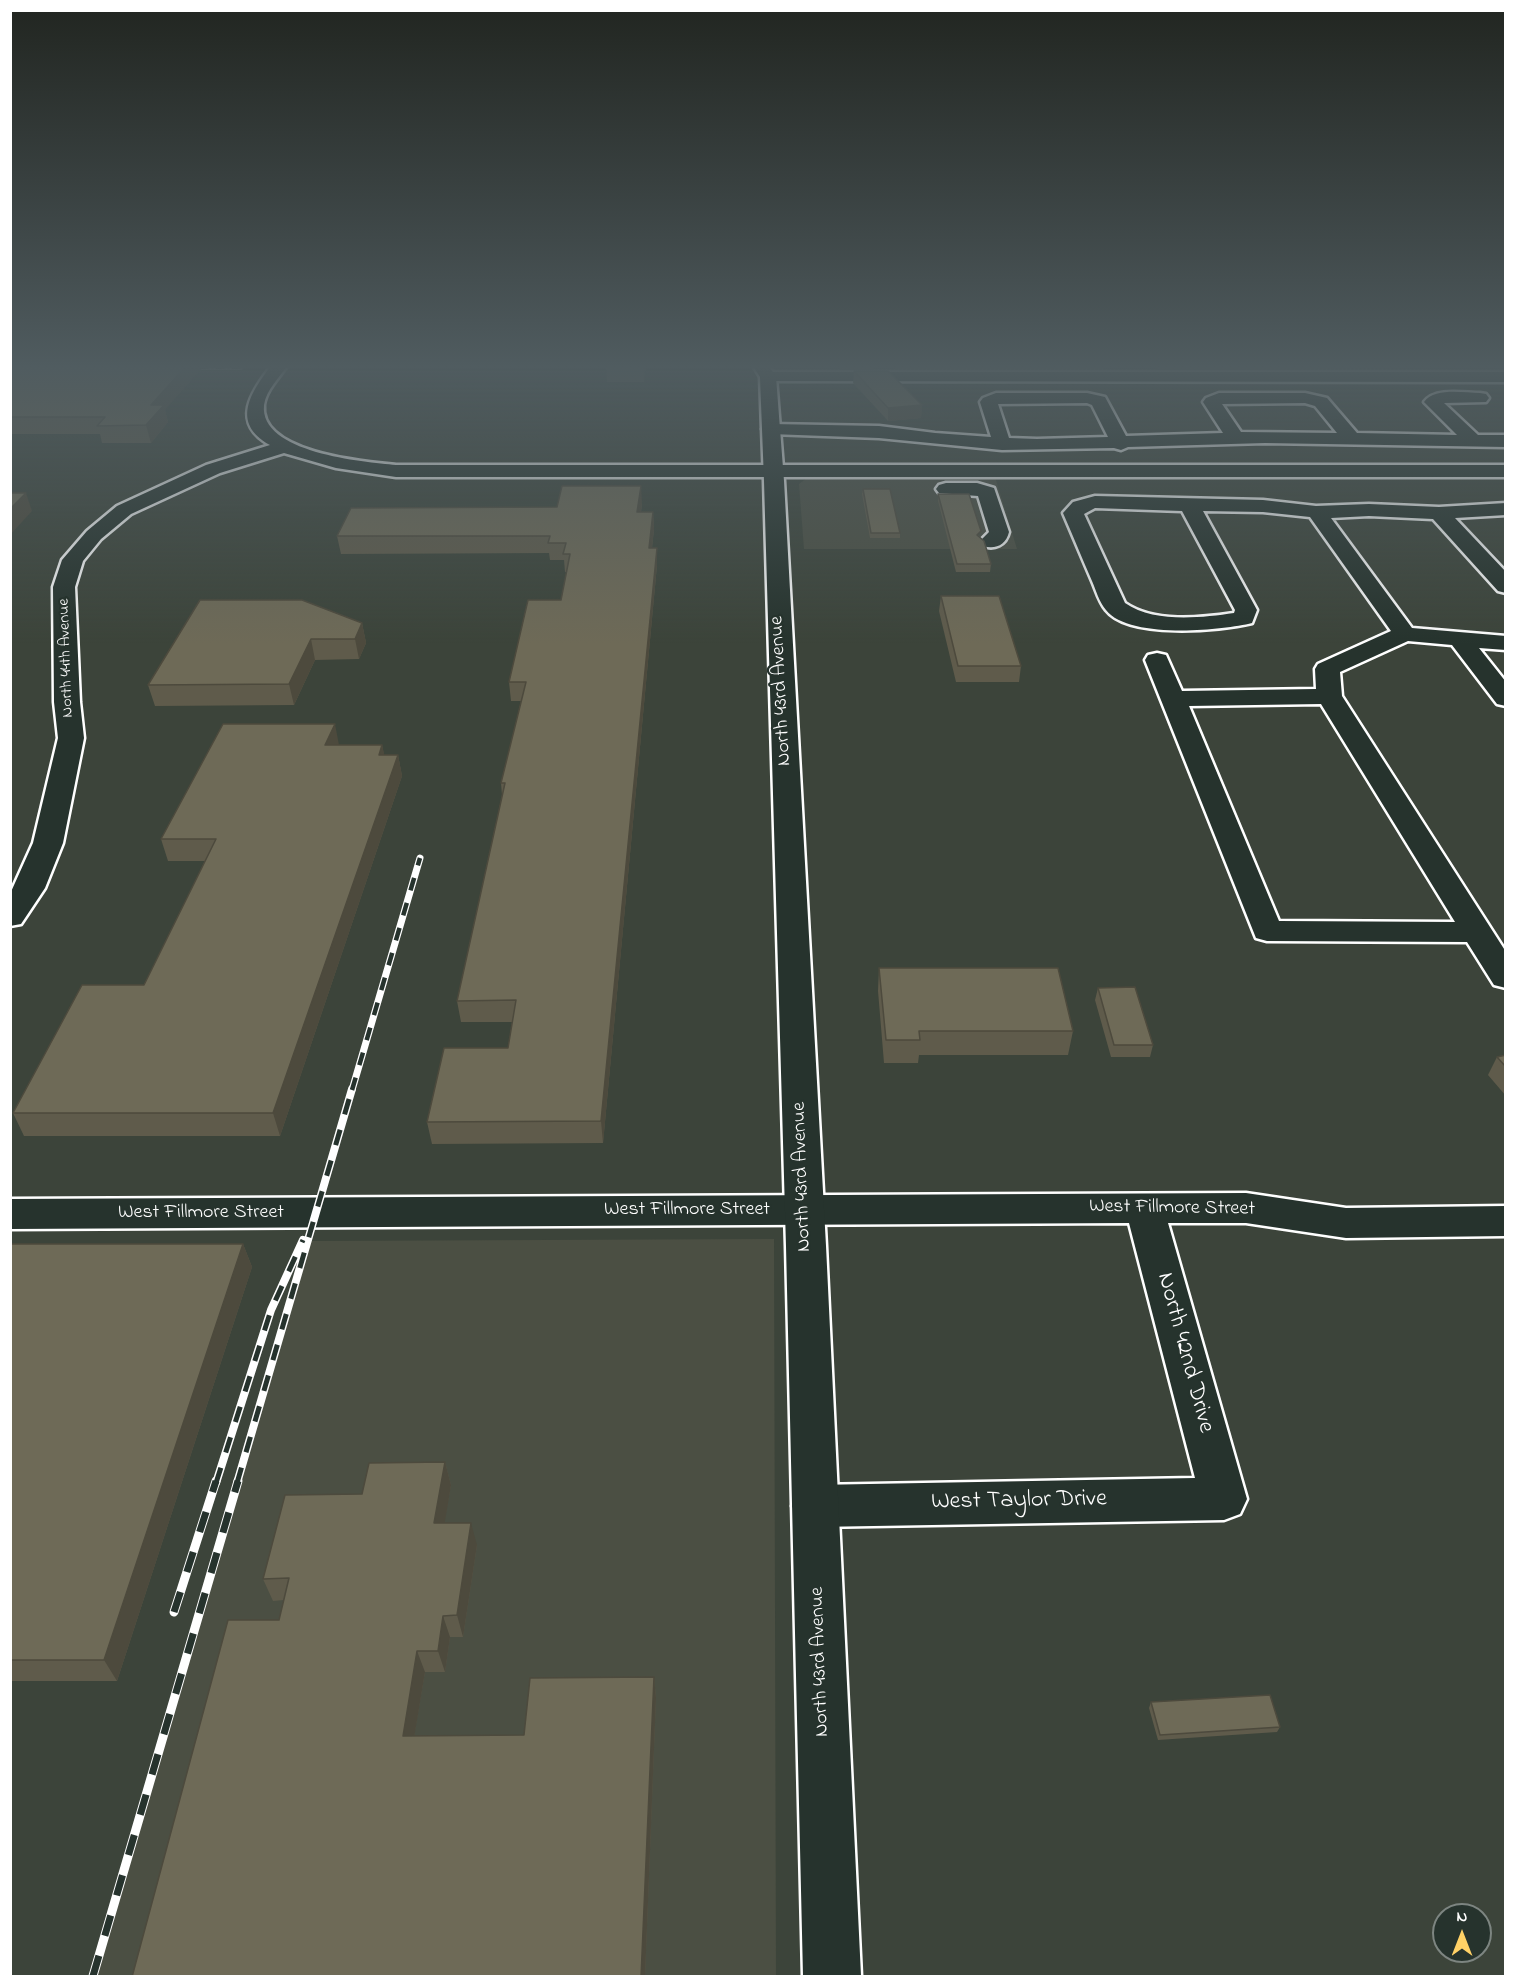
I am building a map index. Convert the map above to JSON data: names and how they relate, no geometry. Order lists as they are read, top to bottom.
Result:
{
  "streets": {
    "street": [
      "North 44th Avenue",
      "North 43rd Avenue",
      "West Fillmore Street",
      "North 42nd Drive",
      "West Taylor Drive"
    ]
  },
  "crossings": [
    ["North 43rd Avenue", "West Fillmore Street"],
    ["North 43rd Avenue", "West Taylor Drive"],
    ["West Fillmore Street", "North 42nd Drive"],
    ["North 42nd Drive", "West Taylor Drive"]
  ],
  "north": "top"
}
